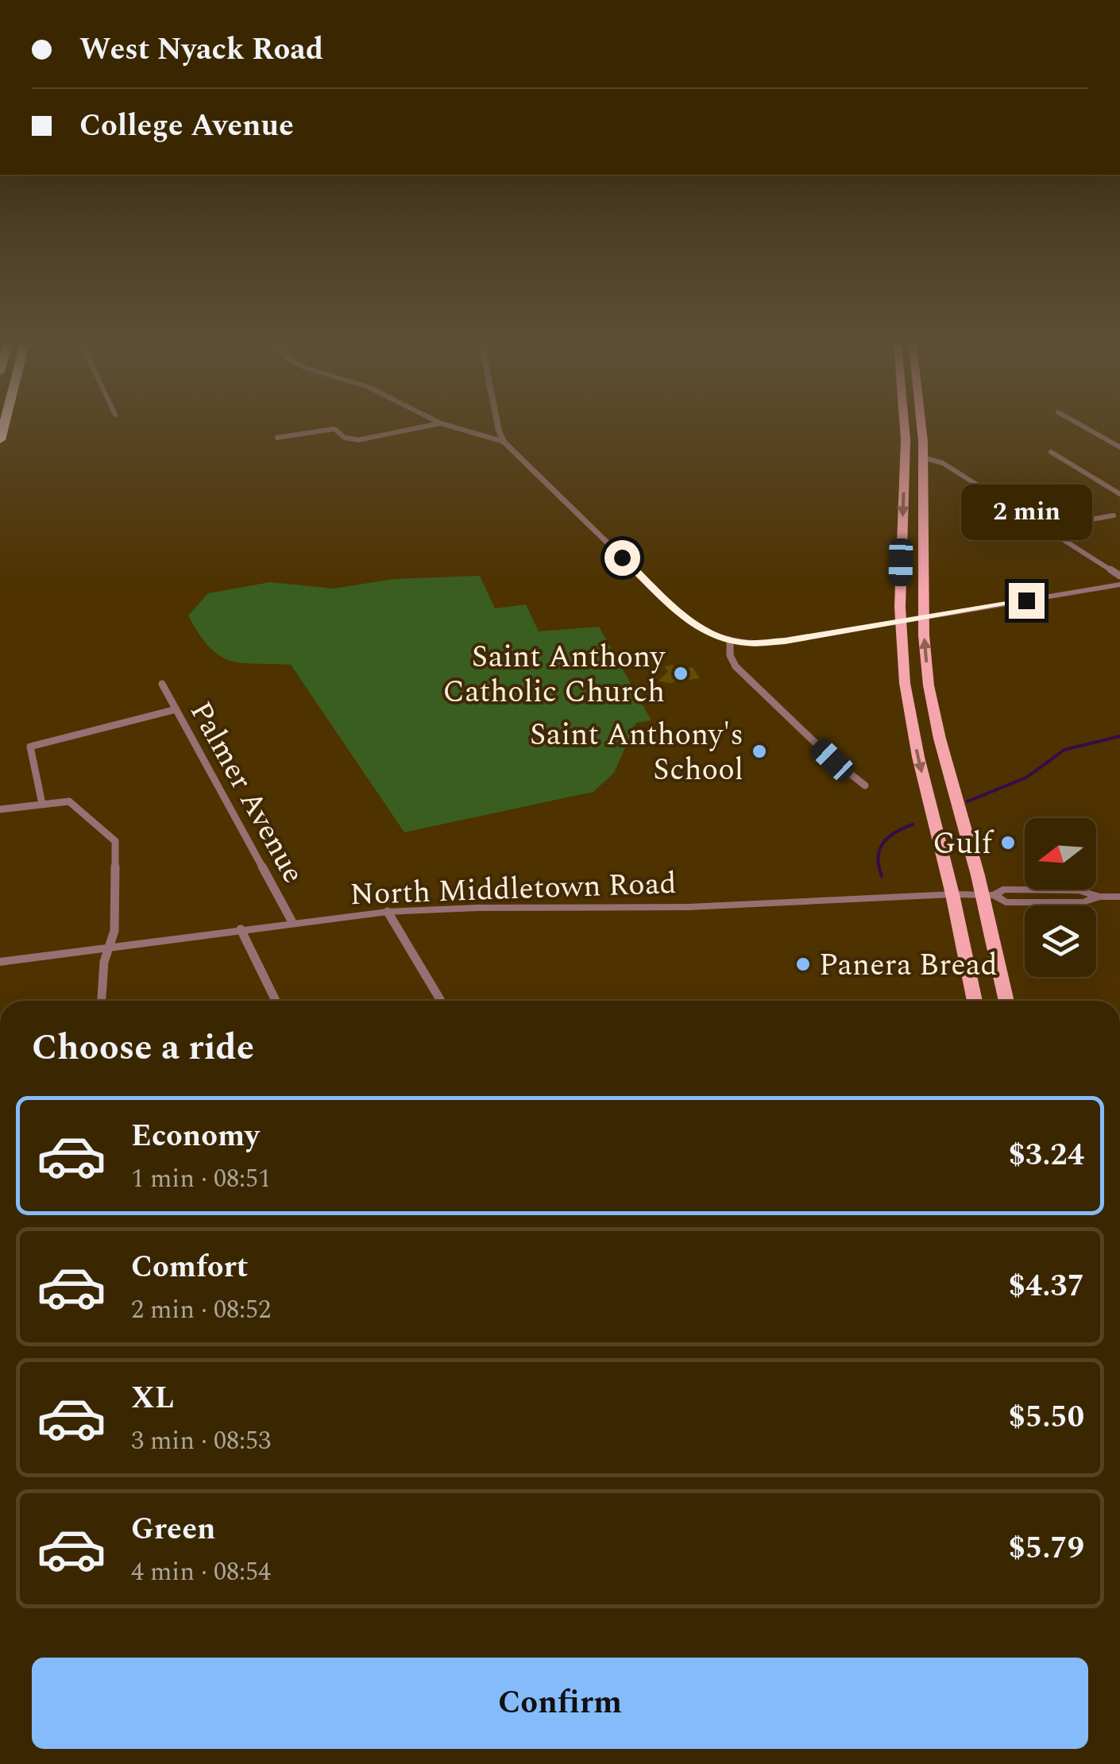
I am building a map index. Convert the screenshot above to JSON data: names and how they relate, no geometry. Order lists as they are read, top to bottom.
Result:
{
  "streets": {
    "street": ["Palmer Avenue", "North Middletown Road"]
  },
  "crossings": [
    ["Palmer Avenue", "North Middletown Road"]
  ],
  "places": [
    "Saint Anthony Catholic Church",
    "Saint Anthony's School",
    "Gulf",
    "Panera Bread"
  ],
  "north": "left",
  "page": {
    "banner": ["West Nyack Road", "College Avenue"],
    "bubble": "2 min",
    "heading": "Choose a ride",
    "list": [
      {
        "name": "Economy",
        "note": "1 min · 08:51",
        "value": "$3.24"
      },
      {
        "name": "Comfort",
        "note": "2 min · 08:52",
        "value": "$4.37"
      },
      {
        "name": "XL",
        "note": "3 min · 08:53",
        "value": "$5.50"
      },
      {
        "name": "Green",
        "note": "4 min · 08:54",
        "value": "$5.79"
      }
    ],
    "buttons": "Confirm"
  }
}
